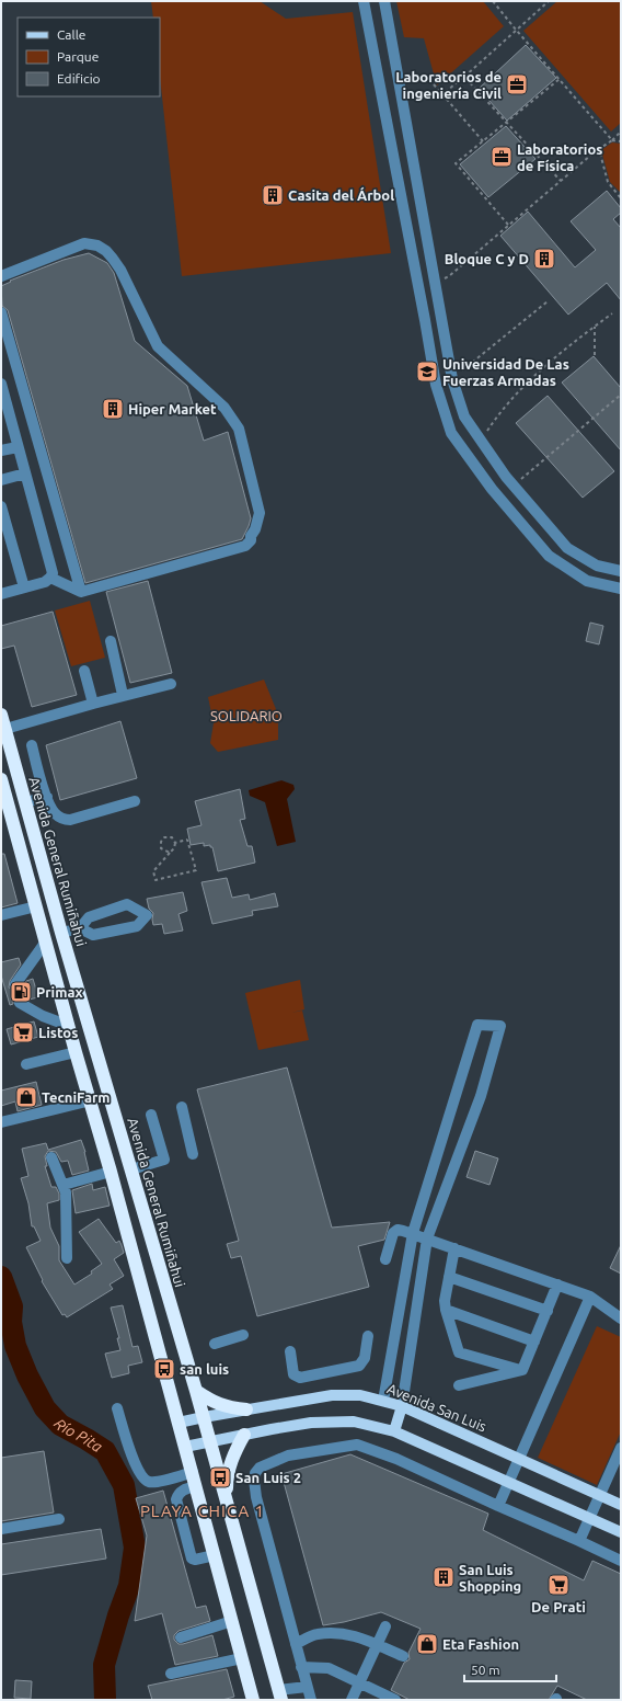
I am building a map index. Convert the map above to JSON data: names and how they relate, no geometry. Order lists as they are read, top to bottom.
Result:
{
  "streets": {
    "highway": ["Avenida General Rumiñahui"],
    "main road": ["Avenida San Luis"]
  },
  "crossings": [
    ["Avenida General Rumiñahui", "Avenida San Luis"]
  ],
  "districts": ["PLAYA CHICA 1"],
  "water": ["Río Pita"],
  "parks": ["SOLIDARIO"],
  "places": {
    "office": ["Laboratorios de ingeniería Civil", "Laboratorios de Física"],
    "building": [
      "Casita del Árbol",
      "Bloque C y D",
      "Hiper Market",
      "San Luis Shopping"
    ],
    "school or university": ["Universidad De Las Fuerzas Armadas"],
    "fuel station": ["Primax"],
    "supermarket": ["Listos", "De Prati"],
    "shop": ["TecniFarm", "Eta Fashion"],
    "bus stop": ["san luis", "San Luis 2"]
  },
  "legend": ["Calle", "Parque", "Edificio"],
  "scale_bar": "50 m"
}
